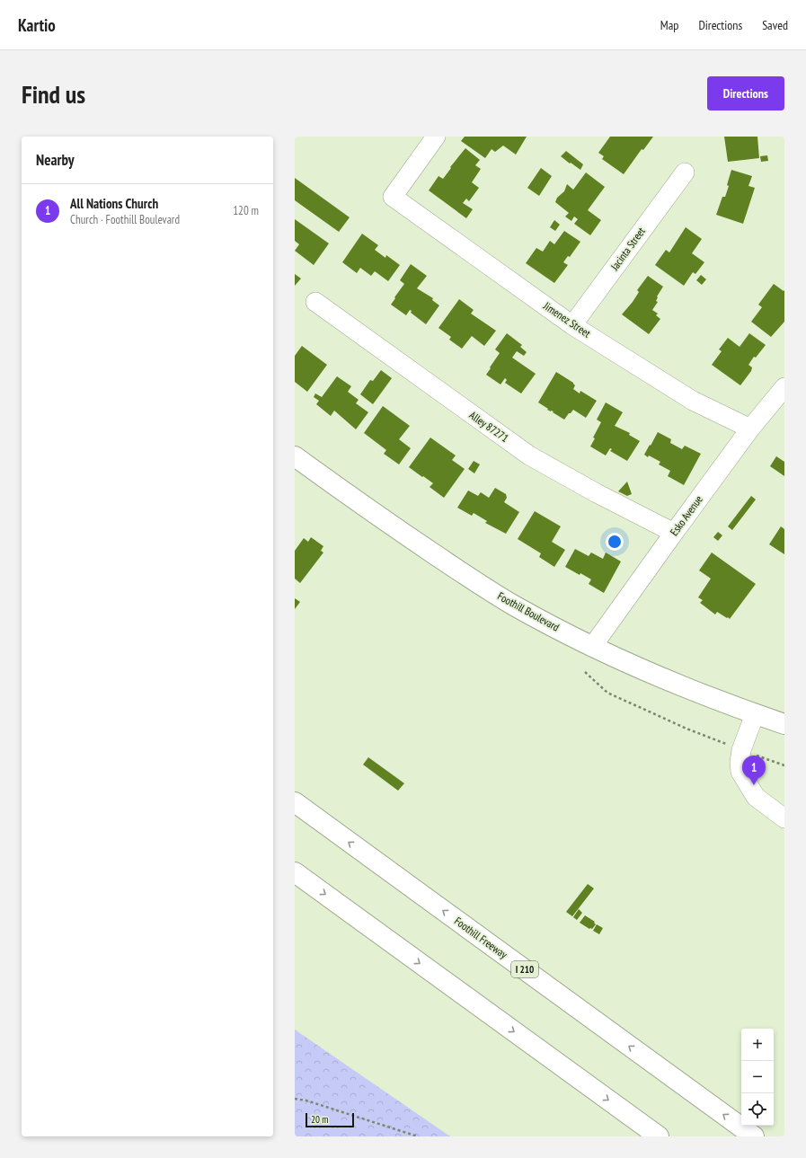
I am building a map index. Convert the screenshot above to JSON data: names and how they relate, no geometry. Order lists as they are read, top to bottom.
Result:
{
  "streets": {
    "main road": ["Foothill Boulevard", "Foothill Freeway", "I 210"],
    "street": [
      "Jacinta Street",
      "Jimenez Street",
      "Alley 87271",
      "Esko Avenue"
    ]
  },
  "crossings": [
    ["Jacinta Street", "Jimenez Street"],
    ["Jimenez Street", "Esko Avenue"],
    ["Alley 87271", "Esko Avenue"],
    ["Esko Avenue", "Foothill Boulevard"]
  ],
  "scale_bar": "20 m",
  "page": {
    "header": "Kartio",
    "nav": ["Map", "Directions", "Saved"],
    "buttons": "Directions",
    "title": "Find us",
    "heading": "Nearby",
    "list": [
      {
        "mark": "1",
        "name": "All Nations Church",
        "note": "Church · Foothill Boulevard",
        "value": "120 m"
      }
    ],
    "pins": "1",
    "map_buttons": ["+", "−"],
    "scale": "20 m"
  }
}
